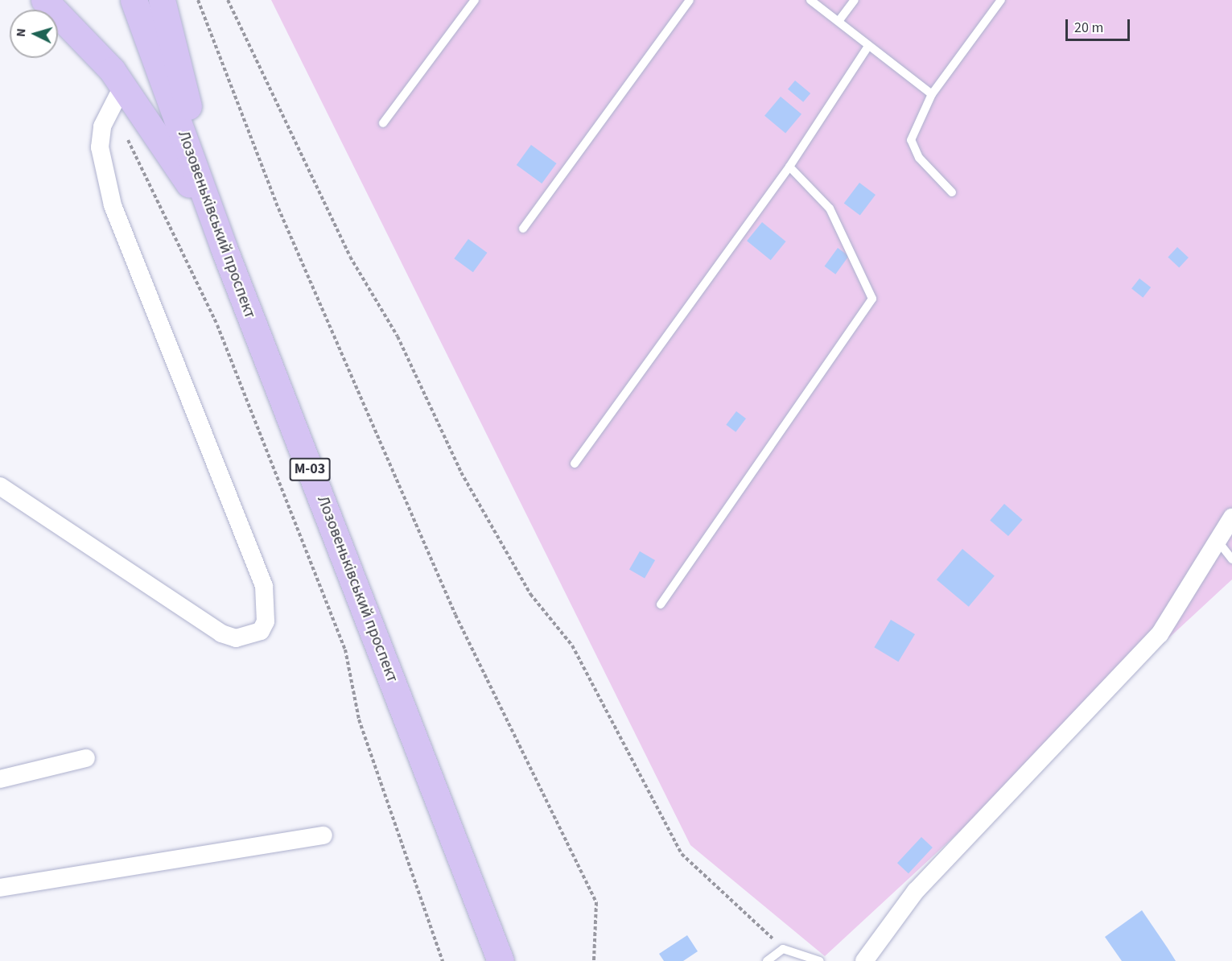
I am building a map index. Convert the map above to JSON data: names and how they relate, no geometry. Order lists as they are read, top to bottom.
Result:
{
  "streets": {
    "highway": ["Лозовеньківський проспект", "М-03"]
  },
  "scale_bar": "20 m",
  "north": "left"
}
